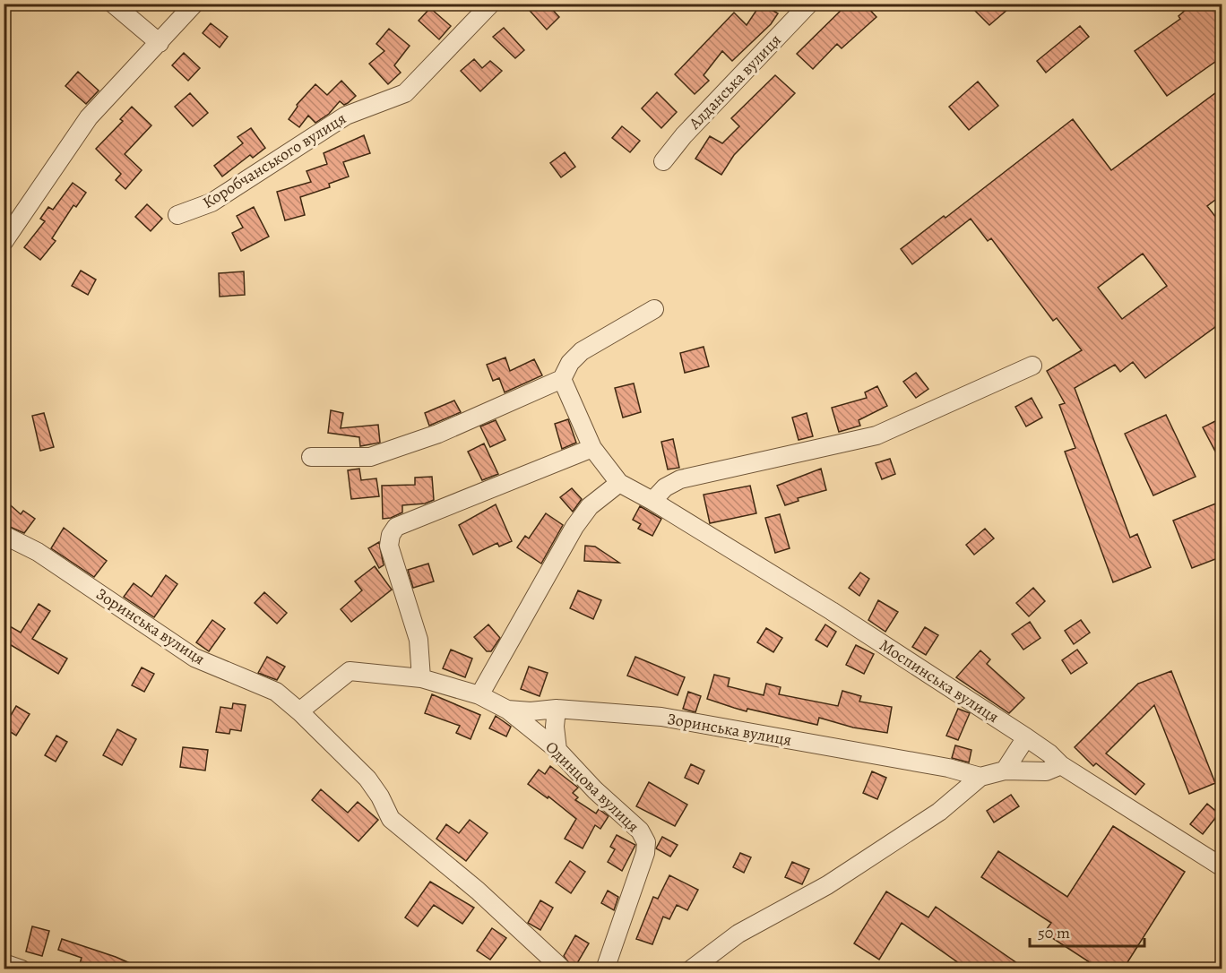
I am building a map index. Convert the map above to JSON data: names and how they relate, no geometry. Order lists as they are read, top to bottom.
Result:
{
  "streets": {
    "street": [
      "Алданська вулиця",
      "Коробчанського вулиця",
      "Зоринська вулиця",
      "Моспинська вулиця",
      "Одинцова вулиця"
    ]
  },
  "crossings": [
    ["Зоринська вулиця", "Одинцова вулиця"]
  ],
  "scale_bar": "50 m"
}
